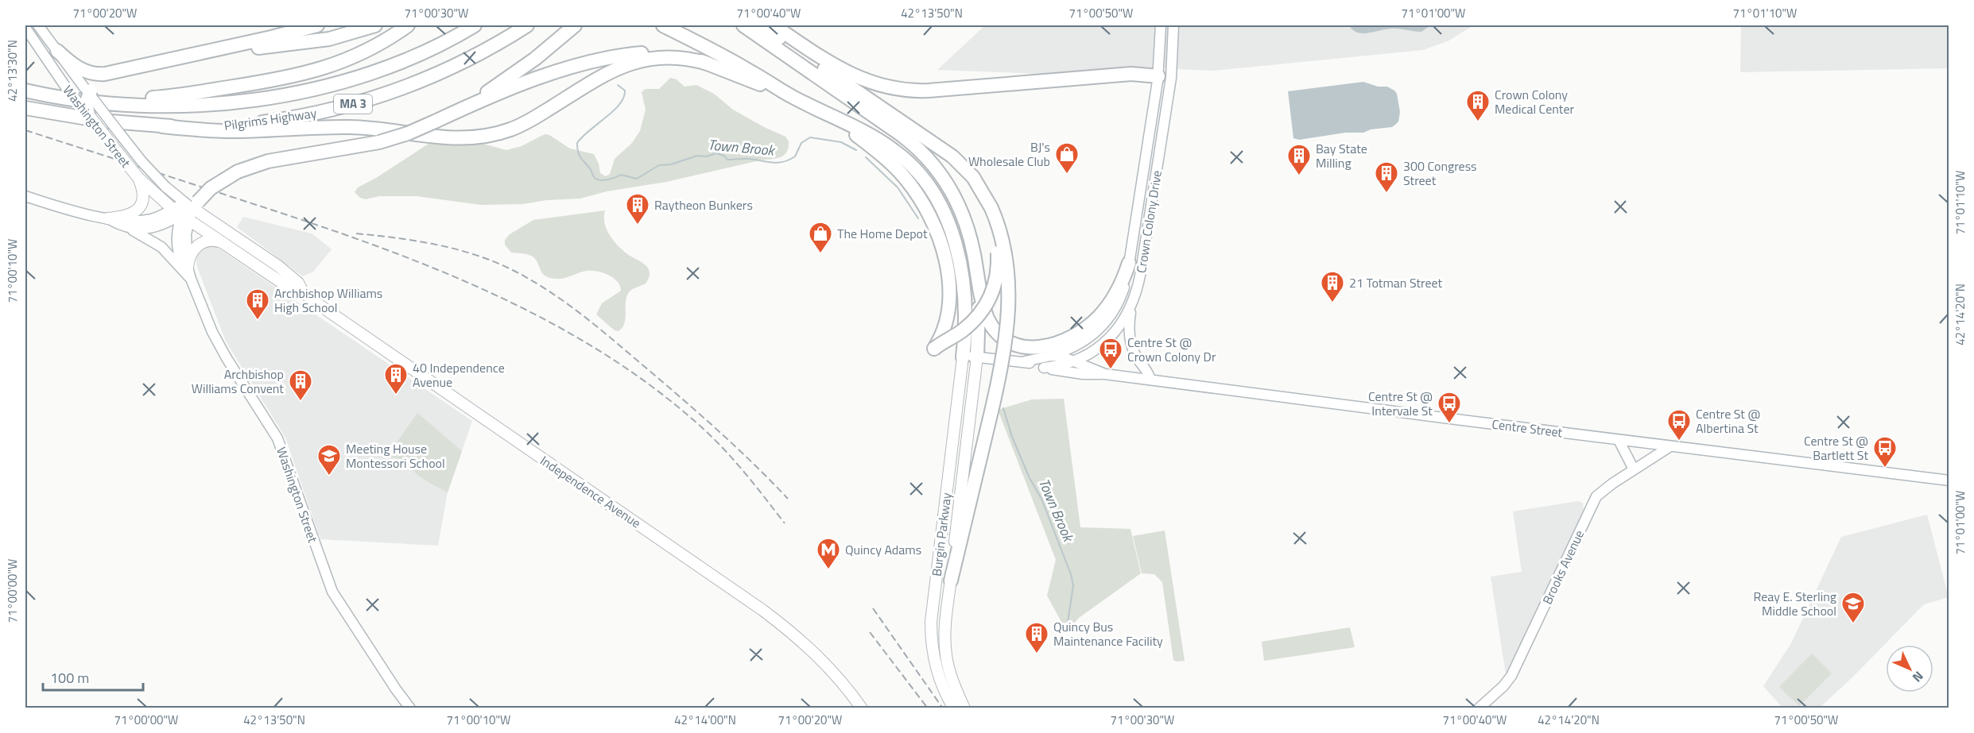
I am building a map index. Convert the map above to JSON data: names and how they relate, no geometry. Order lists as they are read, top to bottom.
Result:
{
  "streets": {
    "highway": ["MA 3", "Pilgrims Highway"],
    "main road": [
      "Washington Street",
      "Crown Colony Drive",
      "Centre Street",
      "Independence Avenue",
      "Burgin Parkway",
      "Brooks Avenue"
    ]
  },
  "crossings": [
    ["Pilgrims Highway", "Washington Street"],
    ["Washington Street", "Independence Avenue"],
    ["Crown Colony Drive", "Centre Street"],
    ["Centre Street", "Burgin Parkway"],
    ["Centre Street", "Brooks Avenue"]
  ],
  "water": ["Town Brook"],
  "places": {
    "building": [
      "Crown Colony Medical Center",
      "Bay State Milling",
      "300 Congress Street",
      "Raytheon Bunkers",
      "21 Totman Street",
      "Archbishop Williams High School",
      "40 Independence Avenue",
      "Archbishop Williams Convent",
      "Quincy Bus Maintenance Facility"
    ],
    "shop": ["BJ's Wholesale Club", "The Home Depot"],
    "bus stop": [
      "Centre St @ Crown Colony Dr",
      "Centre St @ Intervale St",
      "Centre St @ Albertina St",
      "Centre St @ Bartlett St"
    ],
    "school or university": ["Meeting House Montessori School", "Reay E. Sterling Middle School"],
    "metro station": ["Quincy Adams"]
  },
  "scale_bar": "100 m",
  "north": "bottom right",
  "coordinates": [
    "71°00'20\"W",
    "71°00'30\"W",
    "71°00'40\"W",
    "42°13'50\"N",
    "71°00'50\"W",
    "71°01'00\"W",
    "71°01'10\"W",
    "42°13'30\"N",
    "71°00'10\"W",
    "42°14'20\"N",
    "71°00'00\"W",
    "42°14'00\"N"
  ]
}
